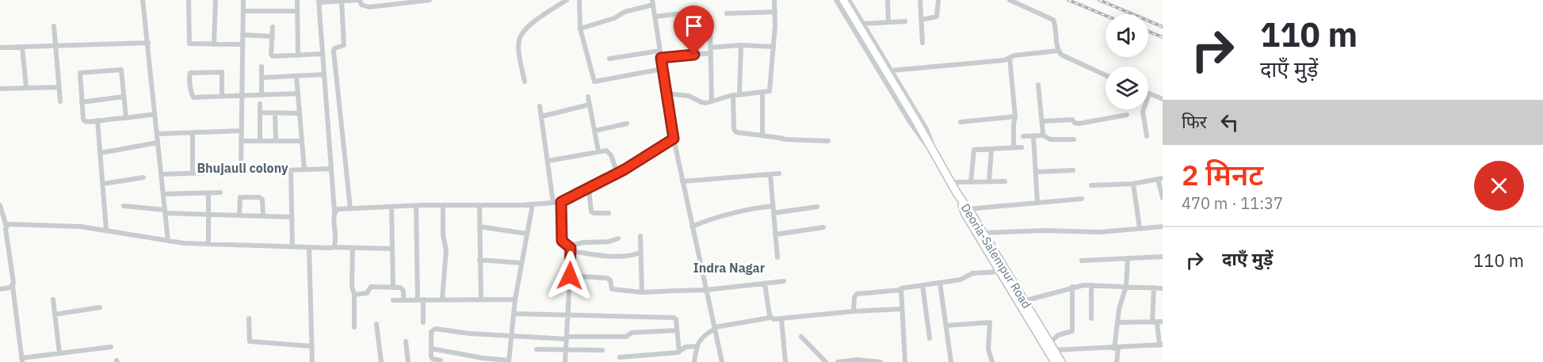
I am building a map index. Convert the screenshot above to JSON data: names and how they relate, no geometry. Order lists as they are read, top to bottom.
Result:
{
  "streets": {
    "highway": ["Deoria-Salempur Road"]
  },
  "districts": ["Bhujauli colony", "Indra Nagar"],
  "page": {
    "turn": ["110 m", "दाएँ मुड़ें"],
    "then": "फिर",
    "heading": ["2 मिनट", "470 m · 11:37"],
    "list": [
      {
        "name": "दाएँ मुड़ें",
        "value": "110 m"
      }
    ]
  }
}
